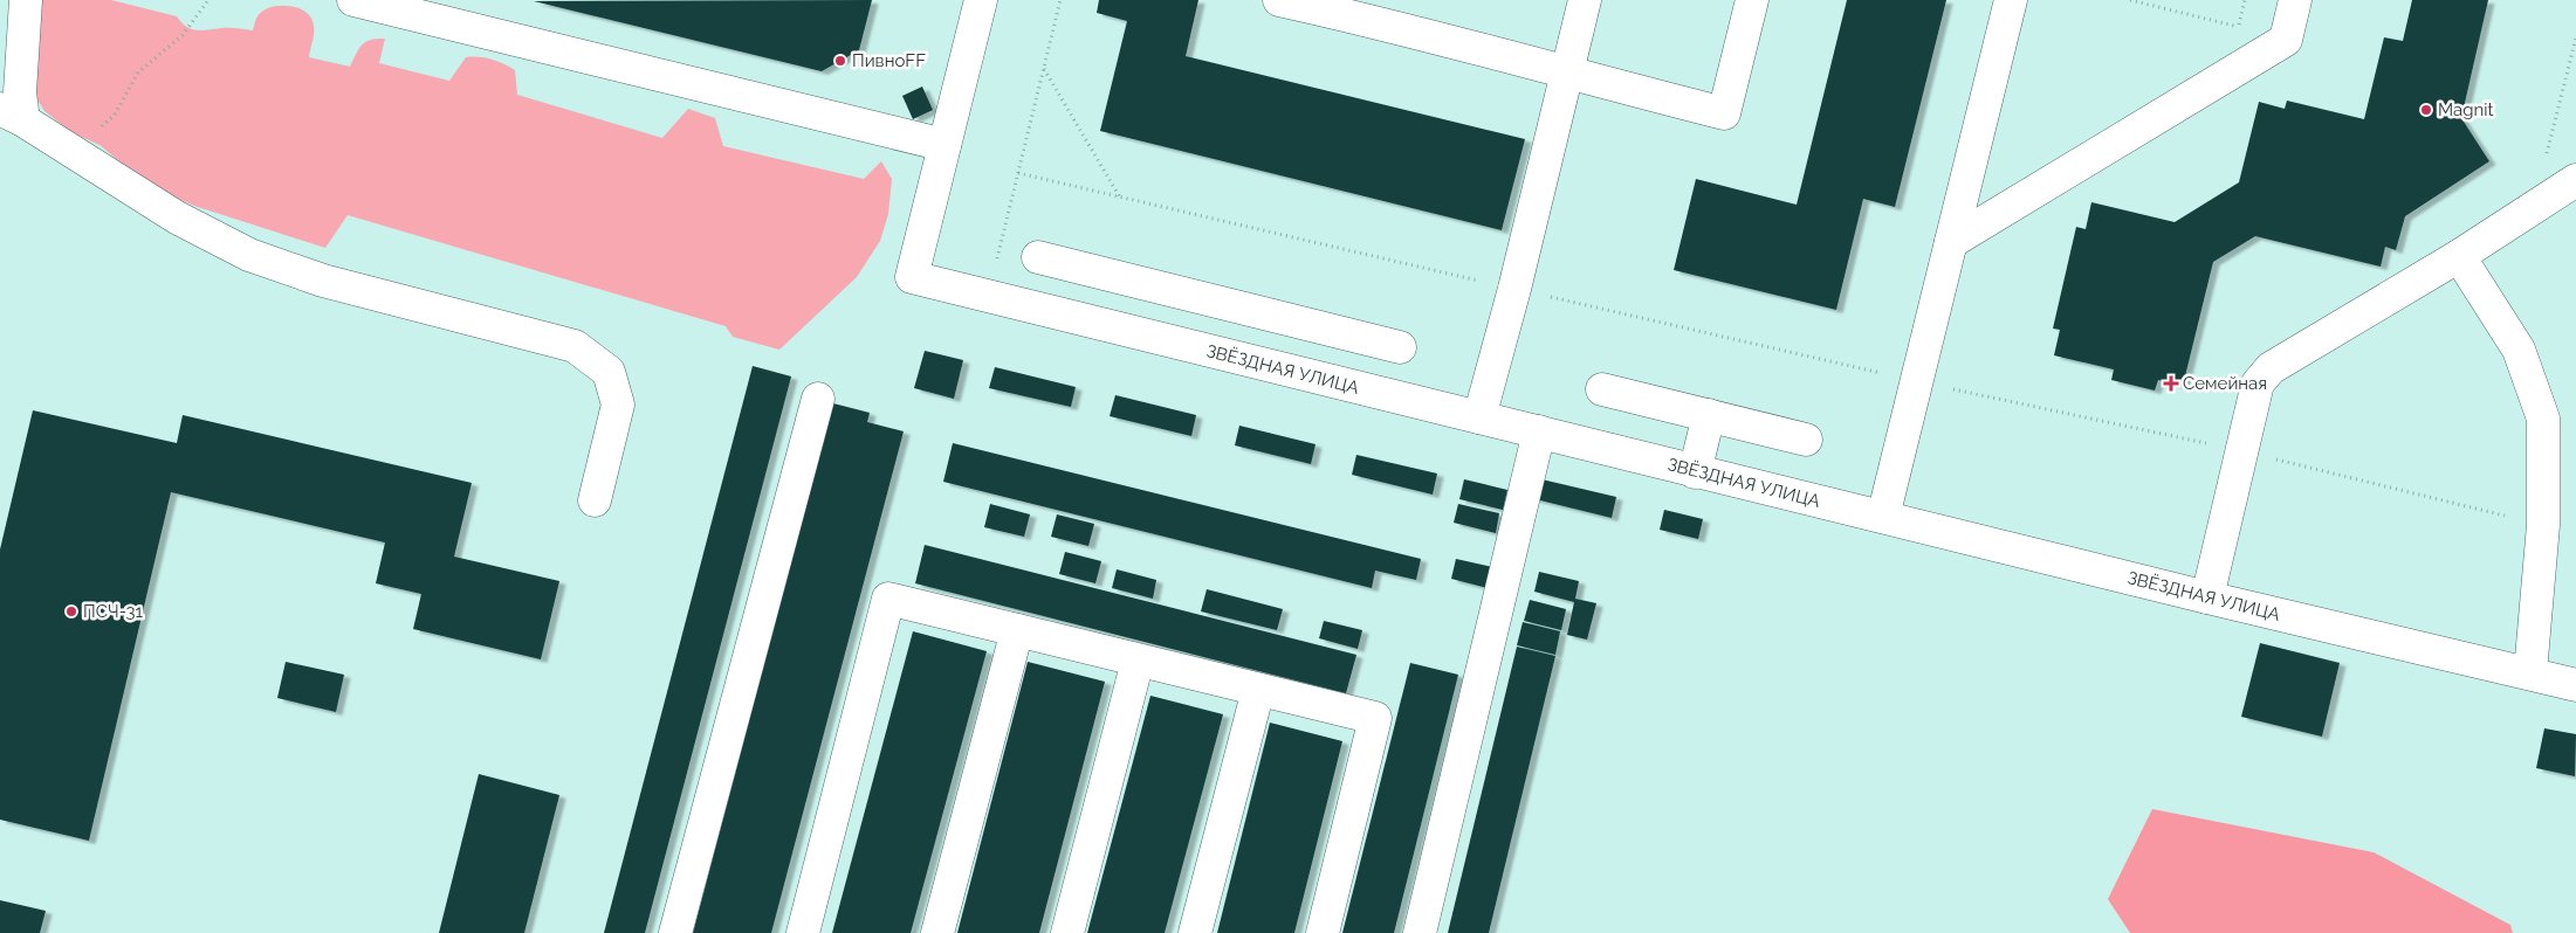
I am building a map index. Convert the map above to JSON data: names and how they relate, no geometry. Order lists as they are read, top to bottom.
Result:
{
  "streets": {
    "street": ["ЗВЁЗДНАЯ УЛИЦА"]
  },
  "places": {
    "other": ["ПивноFF", "Magnit", "ПСЧ-31"],
    "health": ["Семейная"]
  }
}
